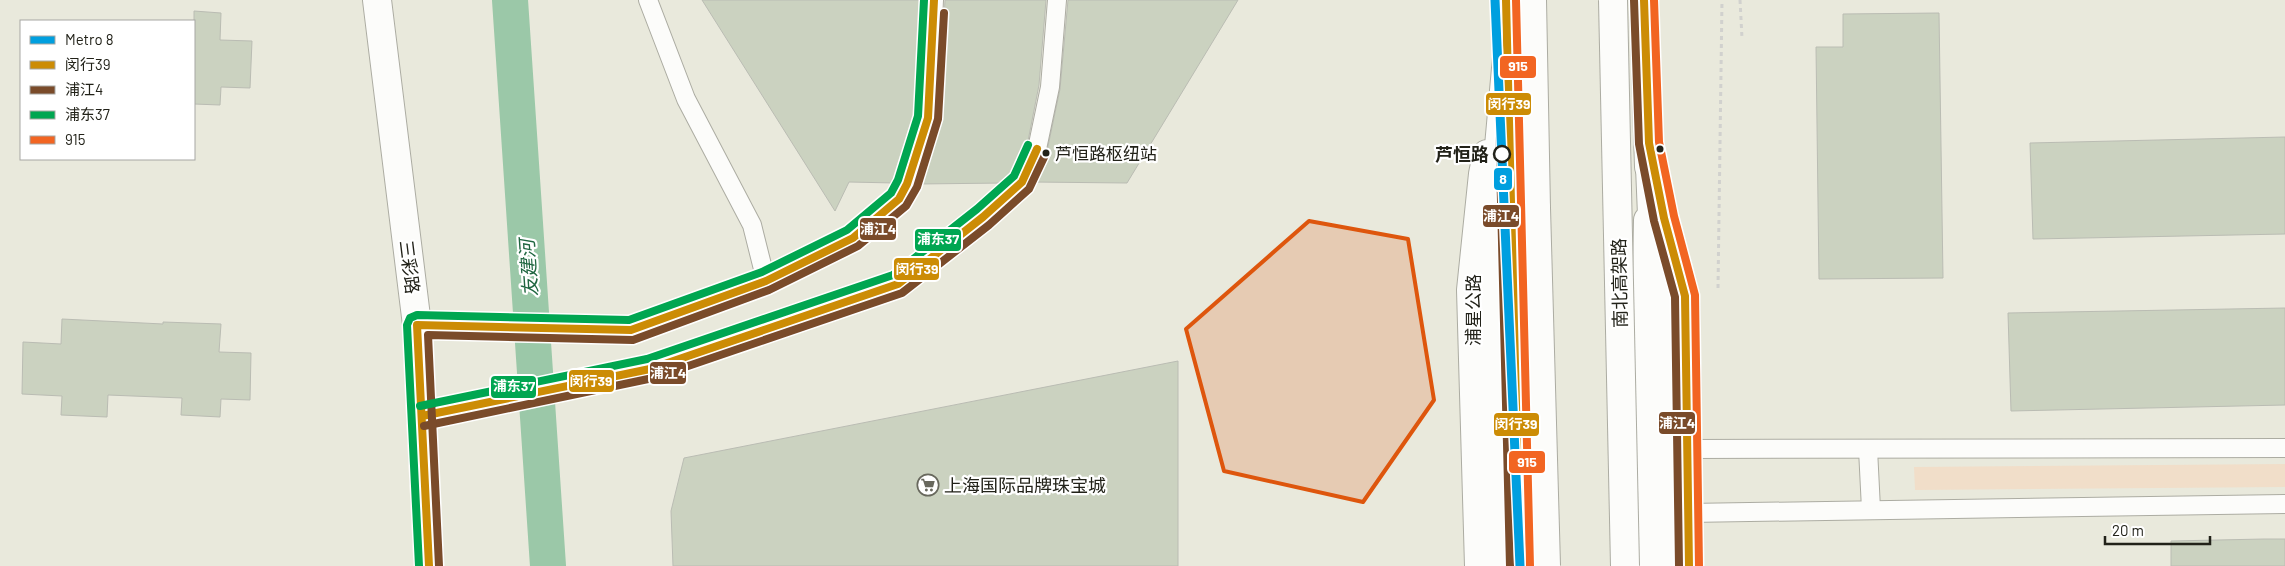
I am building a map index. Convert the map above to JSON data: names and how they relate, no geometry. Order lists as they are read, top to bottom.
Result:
{
  "streets": {
    "main road": ["三彩路", "南北高架路", "浦星公路"]
  },
  "water": ["友建河"],
  "places": {
    "other": ["芦恒路枢纽站", "芦恒路"],
    "supermarket": ["上海国际品牌珠宝城"]
  },
  "lines": [
    "metro line 8",
    "transit line 闵行39",
    "transit line 浦江4",
    "transit line 浦东37",
    "transit line 915"
  ],
  "legend": [
    "Metro 8",
    "闵行39",
    "浦江4",
    "浦东37",
    "915"
  ],
  "scale_bar": "20 m"
}
